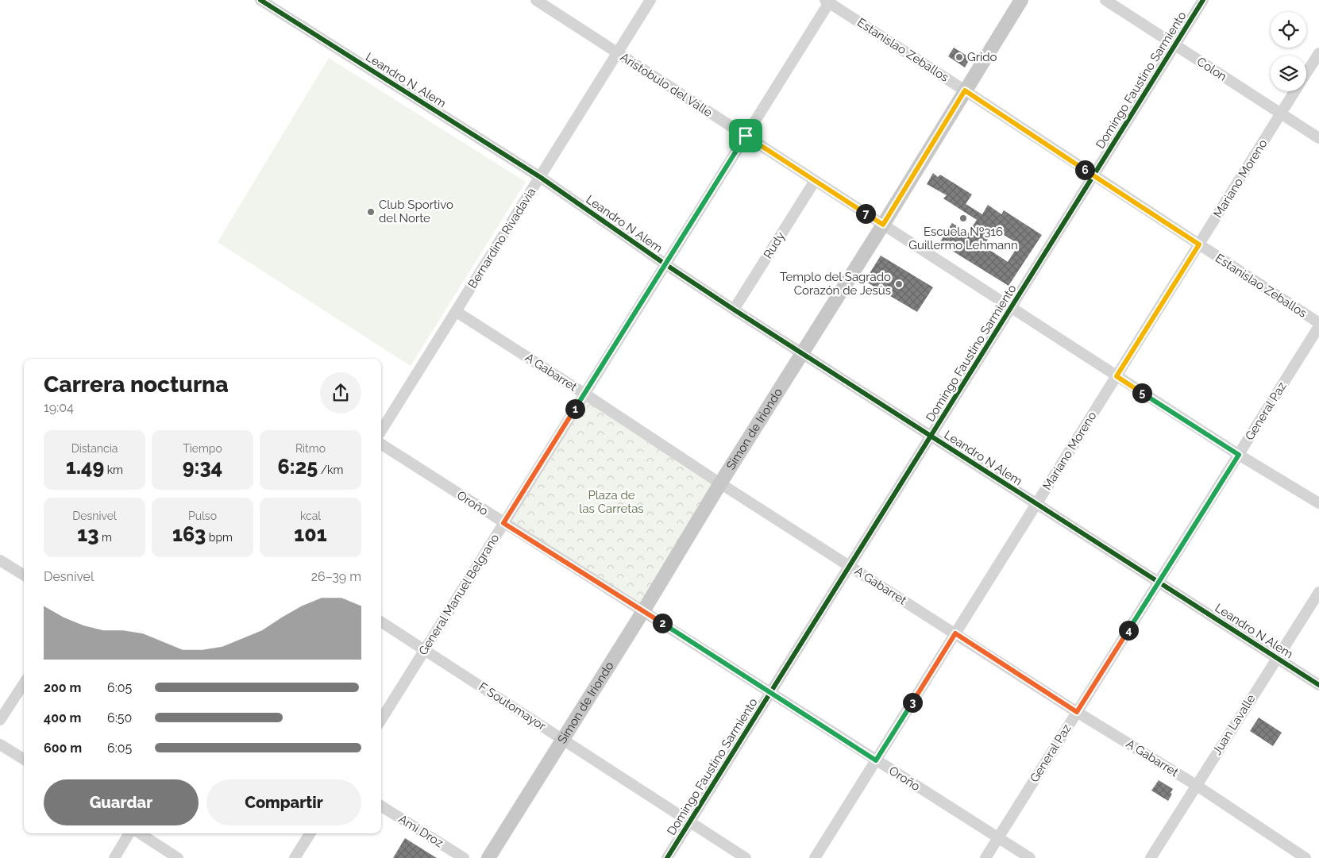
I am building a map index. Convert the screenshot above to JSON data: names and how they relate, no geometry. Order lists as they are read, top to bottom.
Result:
{
  "streets": {
    "main road": ["Simon de Iriondo"],
    "street": [
      "Estanislao Zeballos",
      "Colon",
      "Leandro N. Alem",
      "Domingo Faustino Sarmiento",
      "Aristobulo del Valle",
      "Mariano Moreno",
      "Leandro N Alem",
      "Bernardino Rivadavia",
      "Rudy",
      "A Gabarret",
      "General Paz",
      "Oroño",
      "General Manuel Belgrano",
      "F Soutomayor",
      "Juan Lavalle",
      "Ami Droz"
    ]
  },
  "crossings": [
    ["Estanislao Zeballos", "Domingo Faustino Sarmiento"],
    ["Estanislao Zeballos", "Mariano Moreno"],
    ["Estanislao Zeballos", "Simon de Iriondo"],
    ["Estanislao Zeballos", "General Manuel Belgrano"],
    ["Colon", "Domingo Faustino Sarmiento"],
    ["Colon", "Mariano Moreno"],
    ["Leandro N. Alem", "Leandro N Alem"],
    ["Leandro N. Alem", "Bernardino Rivadavia"],
    ["Domingo Faustino Sarmiento", "Aristobulo del Valle"],
    ["Domingo Faustino Sarmiento", "Leandro N Alem"],
    ["Domingo Faustino Sarmiento", "A Gabarret"],
    ["Domingo Faustino Sarmiento", "Oroño"],
    ["Domingo Faustino Sarmiento", "F Soutomayor"],
    ["Aristobulo del Valle", "Mariano Moreno"],
    ["Aristobulo del Valle", "Bernardino Rivadavia"],
    ["Aristobulo del Valle", "Rudy"],
    ["Aristobulo del Valle", "General Paz"],
    ["Aristobulo del Valle", "Simon de Iriondo"],
    ["Aristobulo del Valle", "General Manuel Belgrano"],
    ["Mariano Moreno", "Leandro N Alem"],
    ["Mariano Moreno", "A Gabarret"],
    ["Mariano Moreno", "Oroño"],
    ["Leandro N Alem", "Bernardino Rivadavia"],
    ["Leandro N Alem", "Rudy"],
    ["Leandro N Alem", "General Paz"],
    ["Leandro N Alem", "Simon de Iriondo"],
    ["Leandro N Alem", "General Manuel Belgrano"],
    ["Leandro N Alem", "Juan Lavalle"],
    ["Bernardino Rivadavia", "A Gabarret"],
    ["A Gabarret", "General Paz"],
    ["A Gabarret", "Simon de Iriondo"],
    ["A Gabarret", "General Manuel Belgrano"],
    ["A Gabarret", "Juan Lavalle"],
    ["General Paz", "Oroño"],
    ["Simon de Iriondo", "Oroño"],
    ["Simon de Iriondo", "F Soutomayor"],
    ["Oroño", "General Manuel Belgrano"],
    ["General Manuel Belgrano", "F Soutomayor"]
  ],
  "parks": ["Plaza de las Carretas"],
  "places": [
    "Grido",
    "Club Sportivo del Norte",
    "Escuela Nº316 Guillermo Lehmann",
    "Templo del Sagrado Corazón de Jesùs"
  ],
  "page": {
    "pins": [
      "6",
      "7",
      "5",
      "1",
      "2",
      "4",
      "3"
    ],
    "heading": ["Carrera nocturna", "19:04"],
    "stats": [
      ["Distancia", "1.49 km"],
      ["Tiempo", "9:34"],
      ["Ritmo", "6:25 /km"],
      ["Desnivel", "13 m"],
      ["Pulso", "163 bpm"],
      ["kcal", "101"]
    ],
    "chart": ["Desnivel", "26–39 m"],
    "list": [
      {
        "name": "200 m",
        "note": "6:05"
      },
      {
        "name": "400 m",
        "note": "6:50"
      },
      {
        "name": "600 m",
        "note": "6:05"
      }
    ],
    "buttons": ["Guardar", "Compartir"]
  }
}
